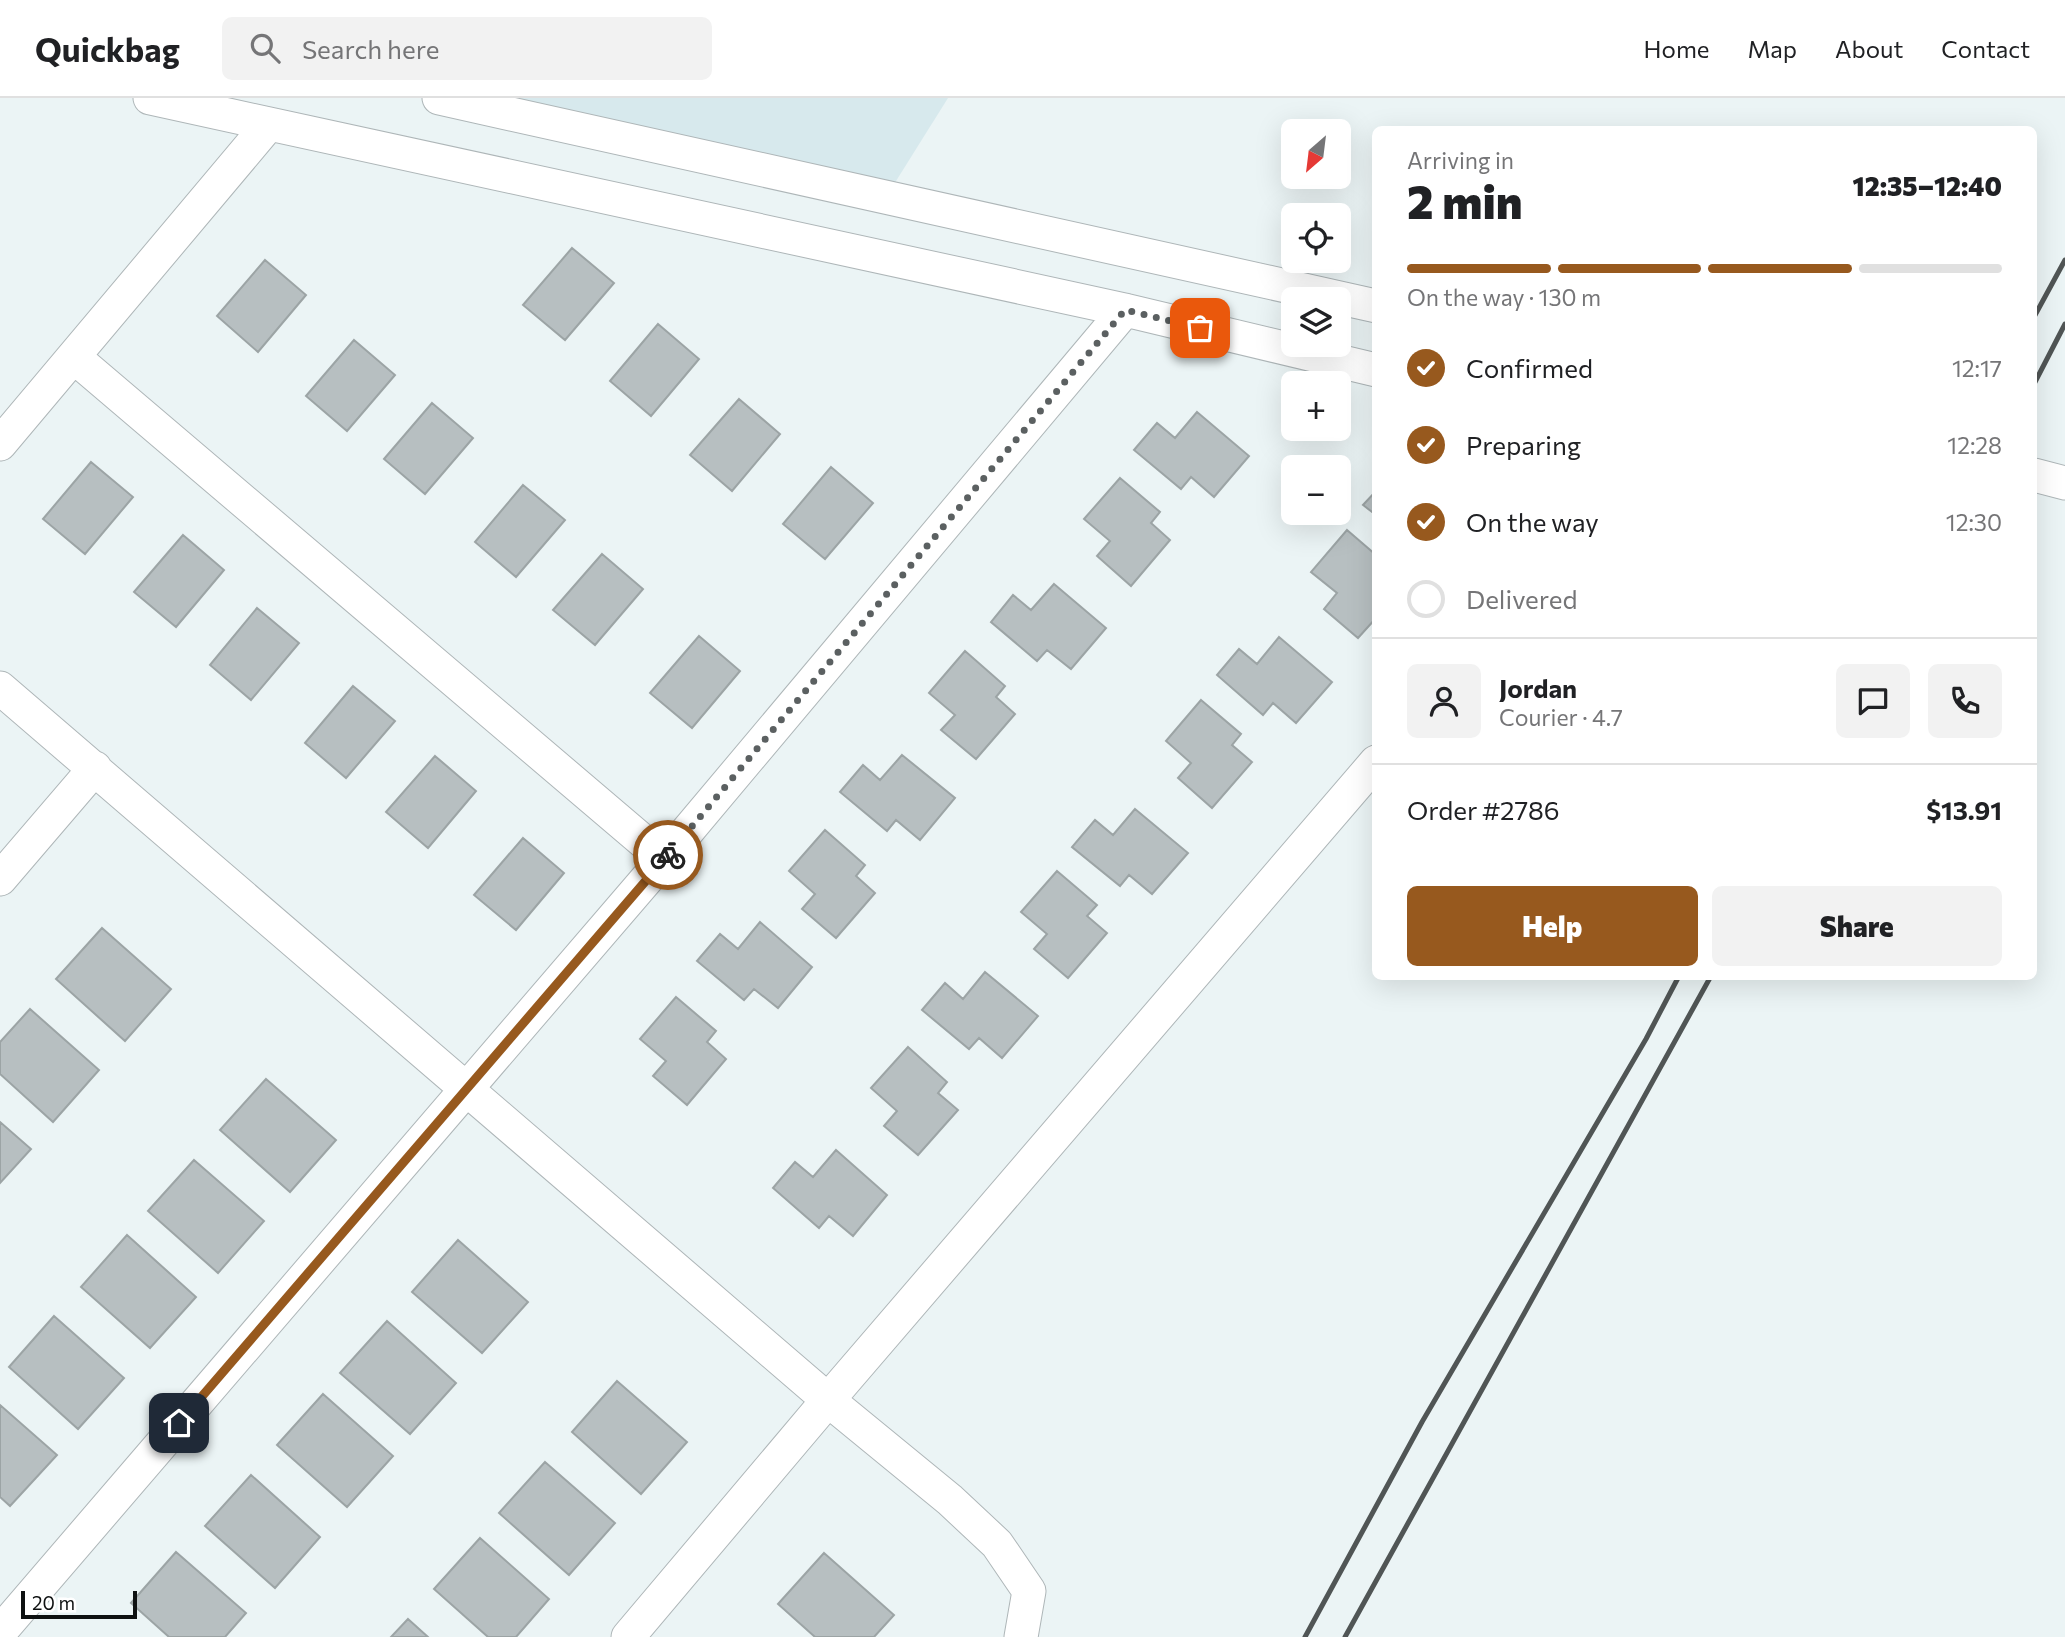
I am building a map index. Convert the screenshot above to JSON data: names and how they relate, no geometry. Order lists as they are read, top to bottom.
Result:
{
  "scale_bar": "20 m",
  "north": "bottom left",
  "page": {
    "header": "Quickbag",
    "search": "Search here",
    "nav": [
      "Home",
      "Map",
      "About",
      "Contact"
    ],
    "map_buttons": ["+", "−"],
    "heading": ["2 min", "Arriving in", "12:35–12:40"],
    "panel": [
      "Jordan",
      "Courier · 4.7",
      "Order #2786",
      "$13.91"
    ],
    "bar": "On the way · 130 m",
    "list": [
      ["Confirmed", "12:17"],
      ["Preparing", "12:28"],
      ["On the way", "12:30"],
      "Delivered"
    ],
    "buttons": ["Help", "Share"],
    "scale": "20 m"
  }
}
